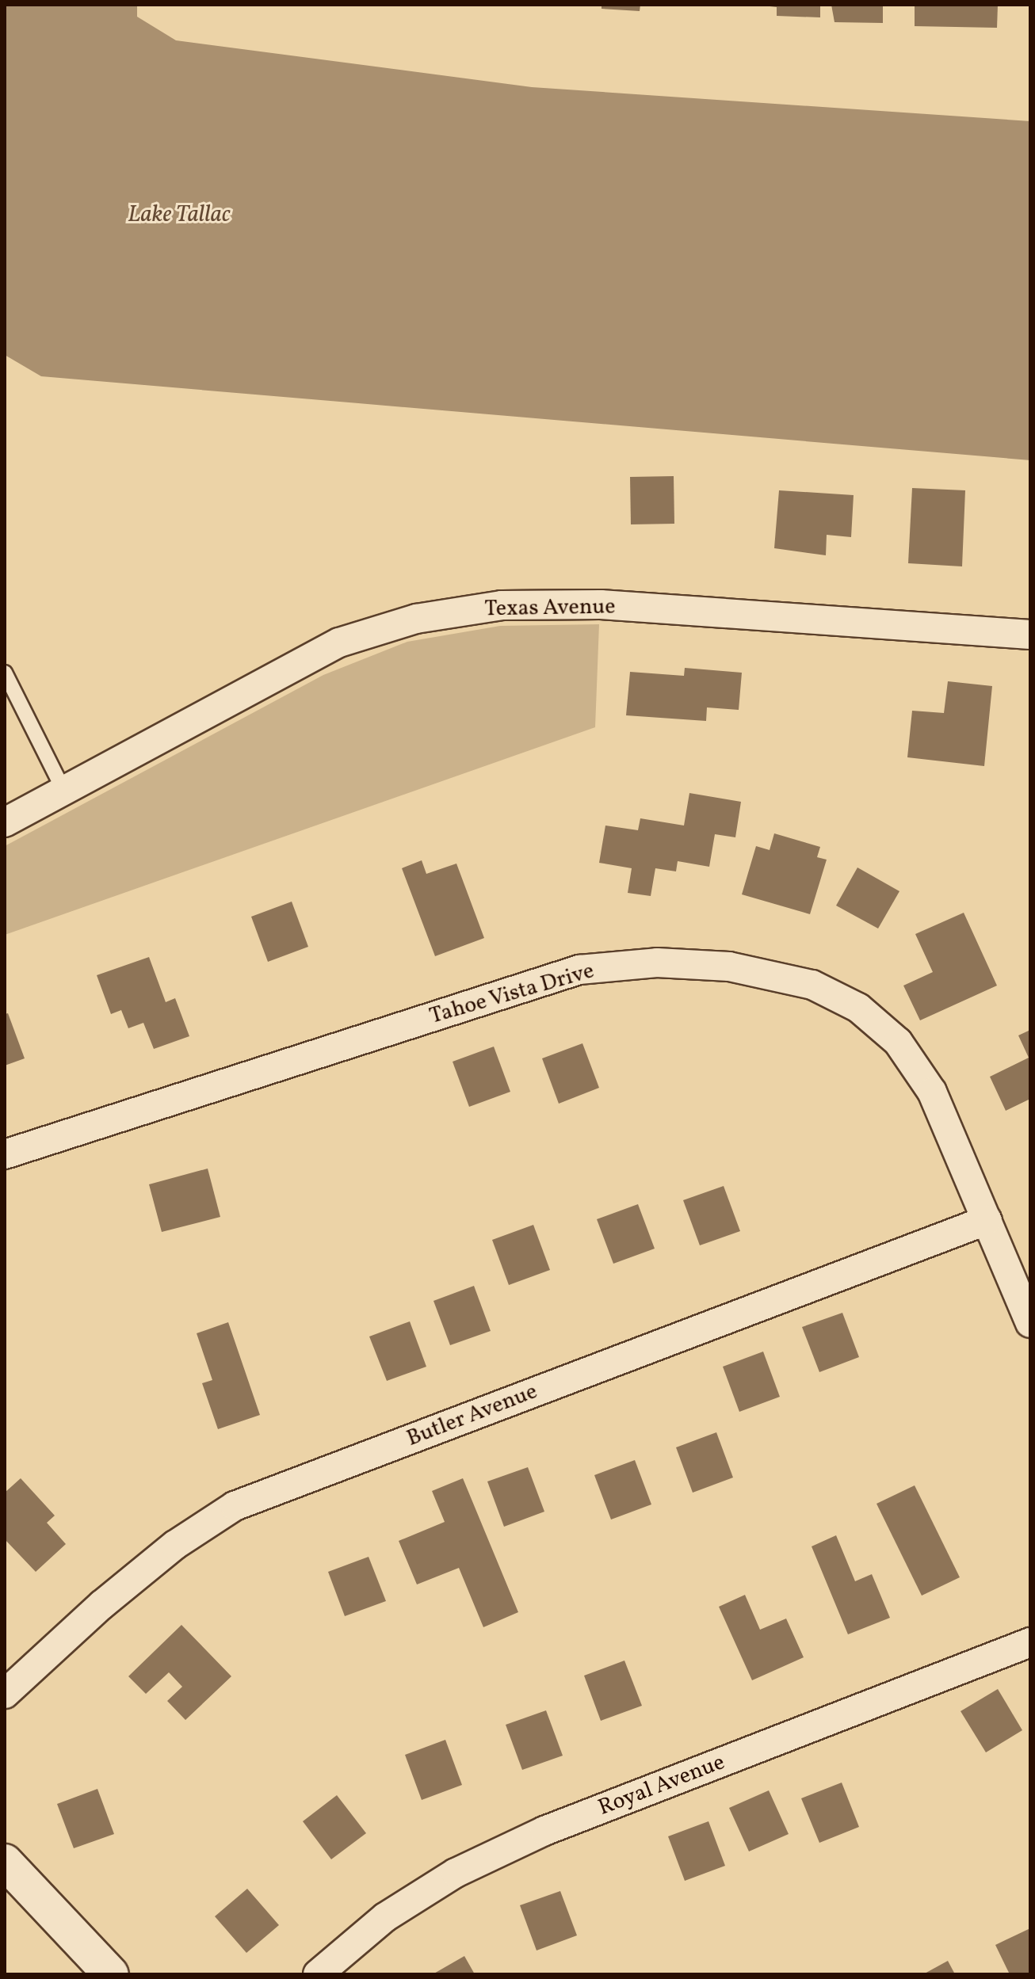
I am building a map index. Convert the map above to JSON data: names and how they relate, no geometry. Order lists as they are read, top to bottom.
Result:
{
  "streets": {
    "street": [
      "Texas Avenue",
      "Tahoe Vista Drive",
      "Butler Avenue",
      "Royal Avenue"
    ]
  },
  "crossings": [
    ["Tahoe Vista Drive", "Butler Avenue"]
  ],
  "water": ["Lake Tallac"]
}
